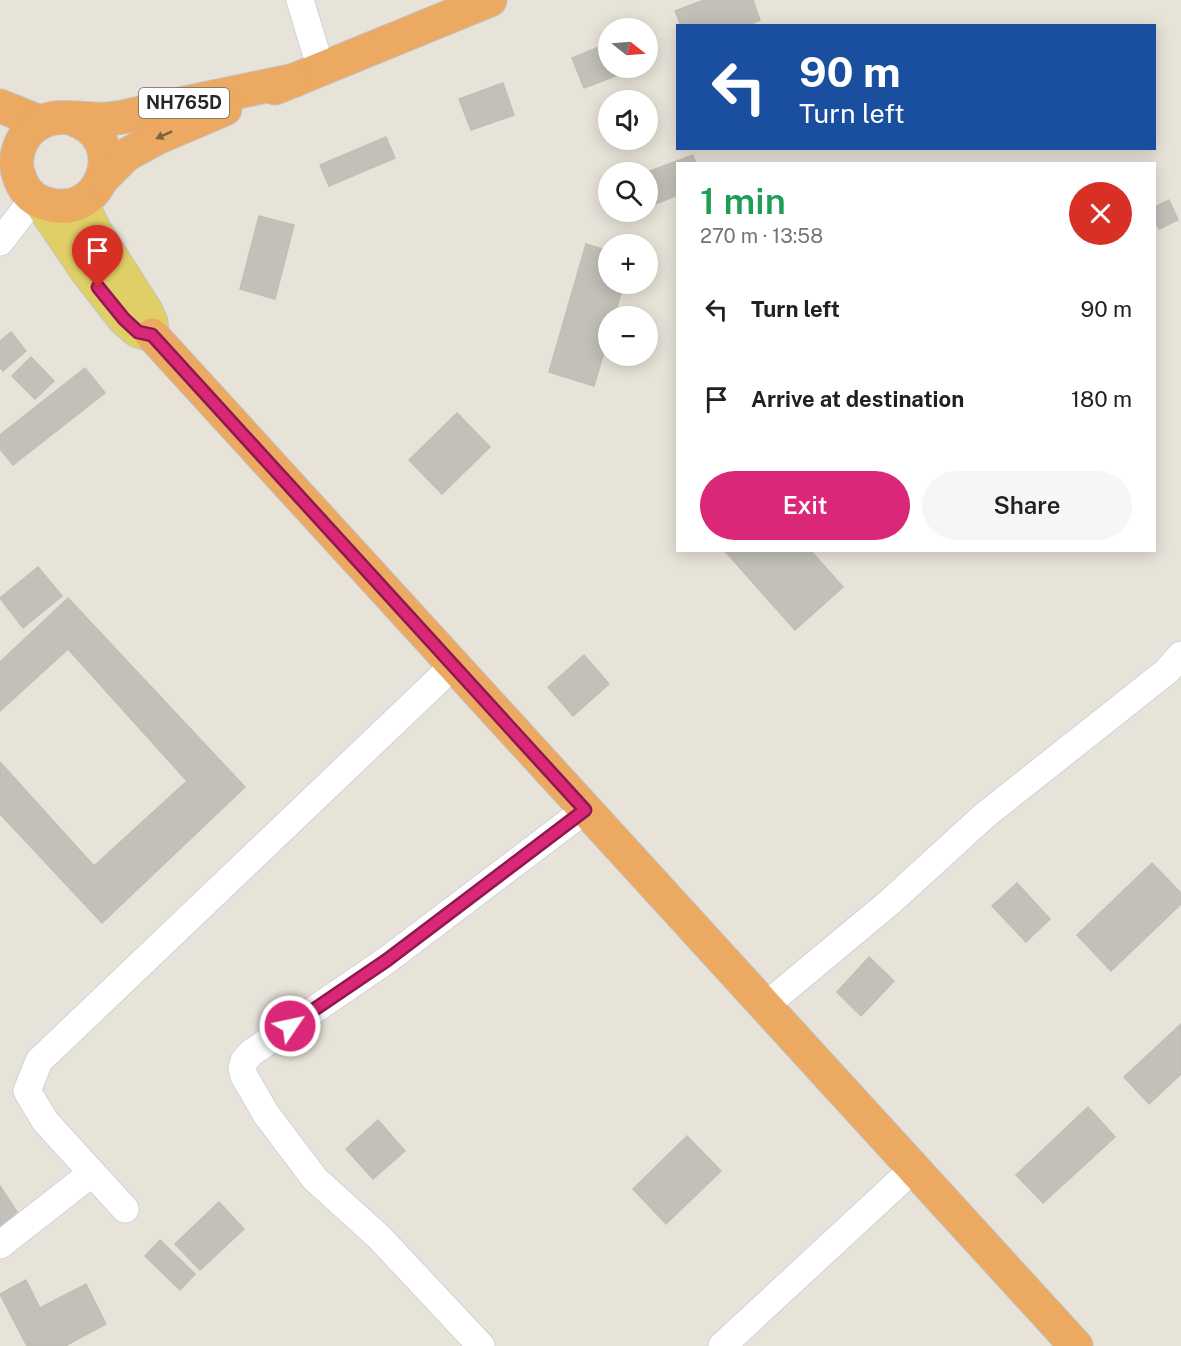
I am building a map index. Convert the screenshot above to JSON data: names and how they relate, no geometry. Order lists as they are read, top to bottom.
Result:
{
  "streets": {
    "highway": ["NH765D"]
  },
  "north": "right",
  "page": {
    "map_buttons": ["+", "−"],
    "turn": ["90 m", "Turn left"],
    "heading": ["1 min", "270 m · 13:58"],
    "list": [
      {
        "name": "Turn left",
        "value": "90 m"
      },
      {
        "name": "Arrive at destination",
        "value": "180 m"
      }
    ],
    "buttons": ["Exit", "Share"]
  }
}
